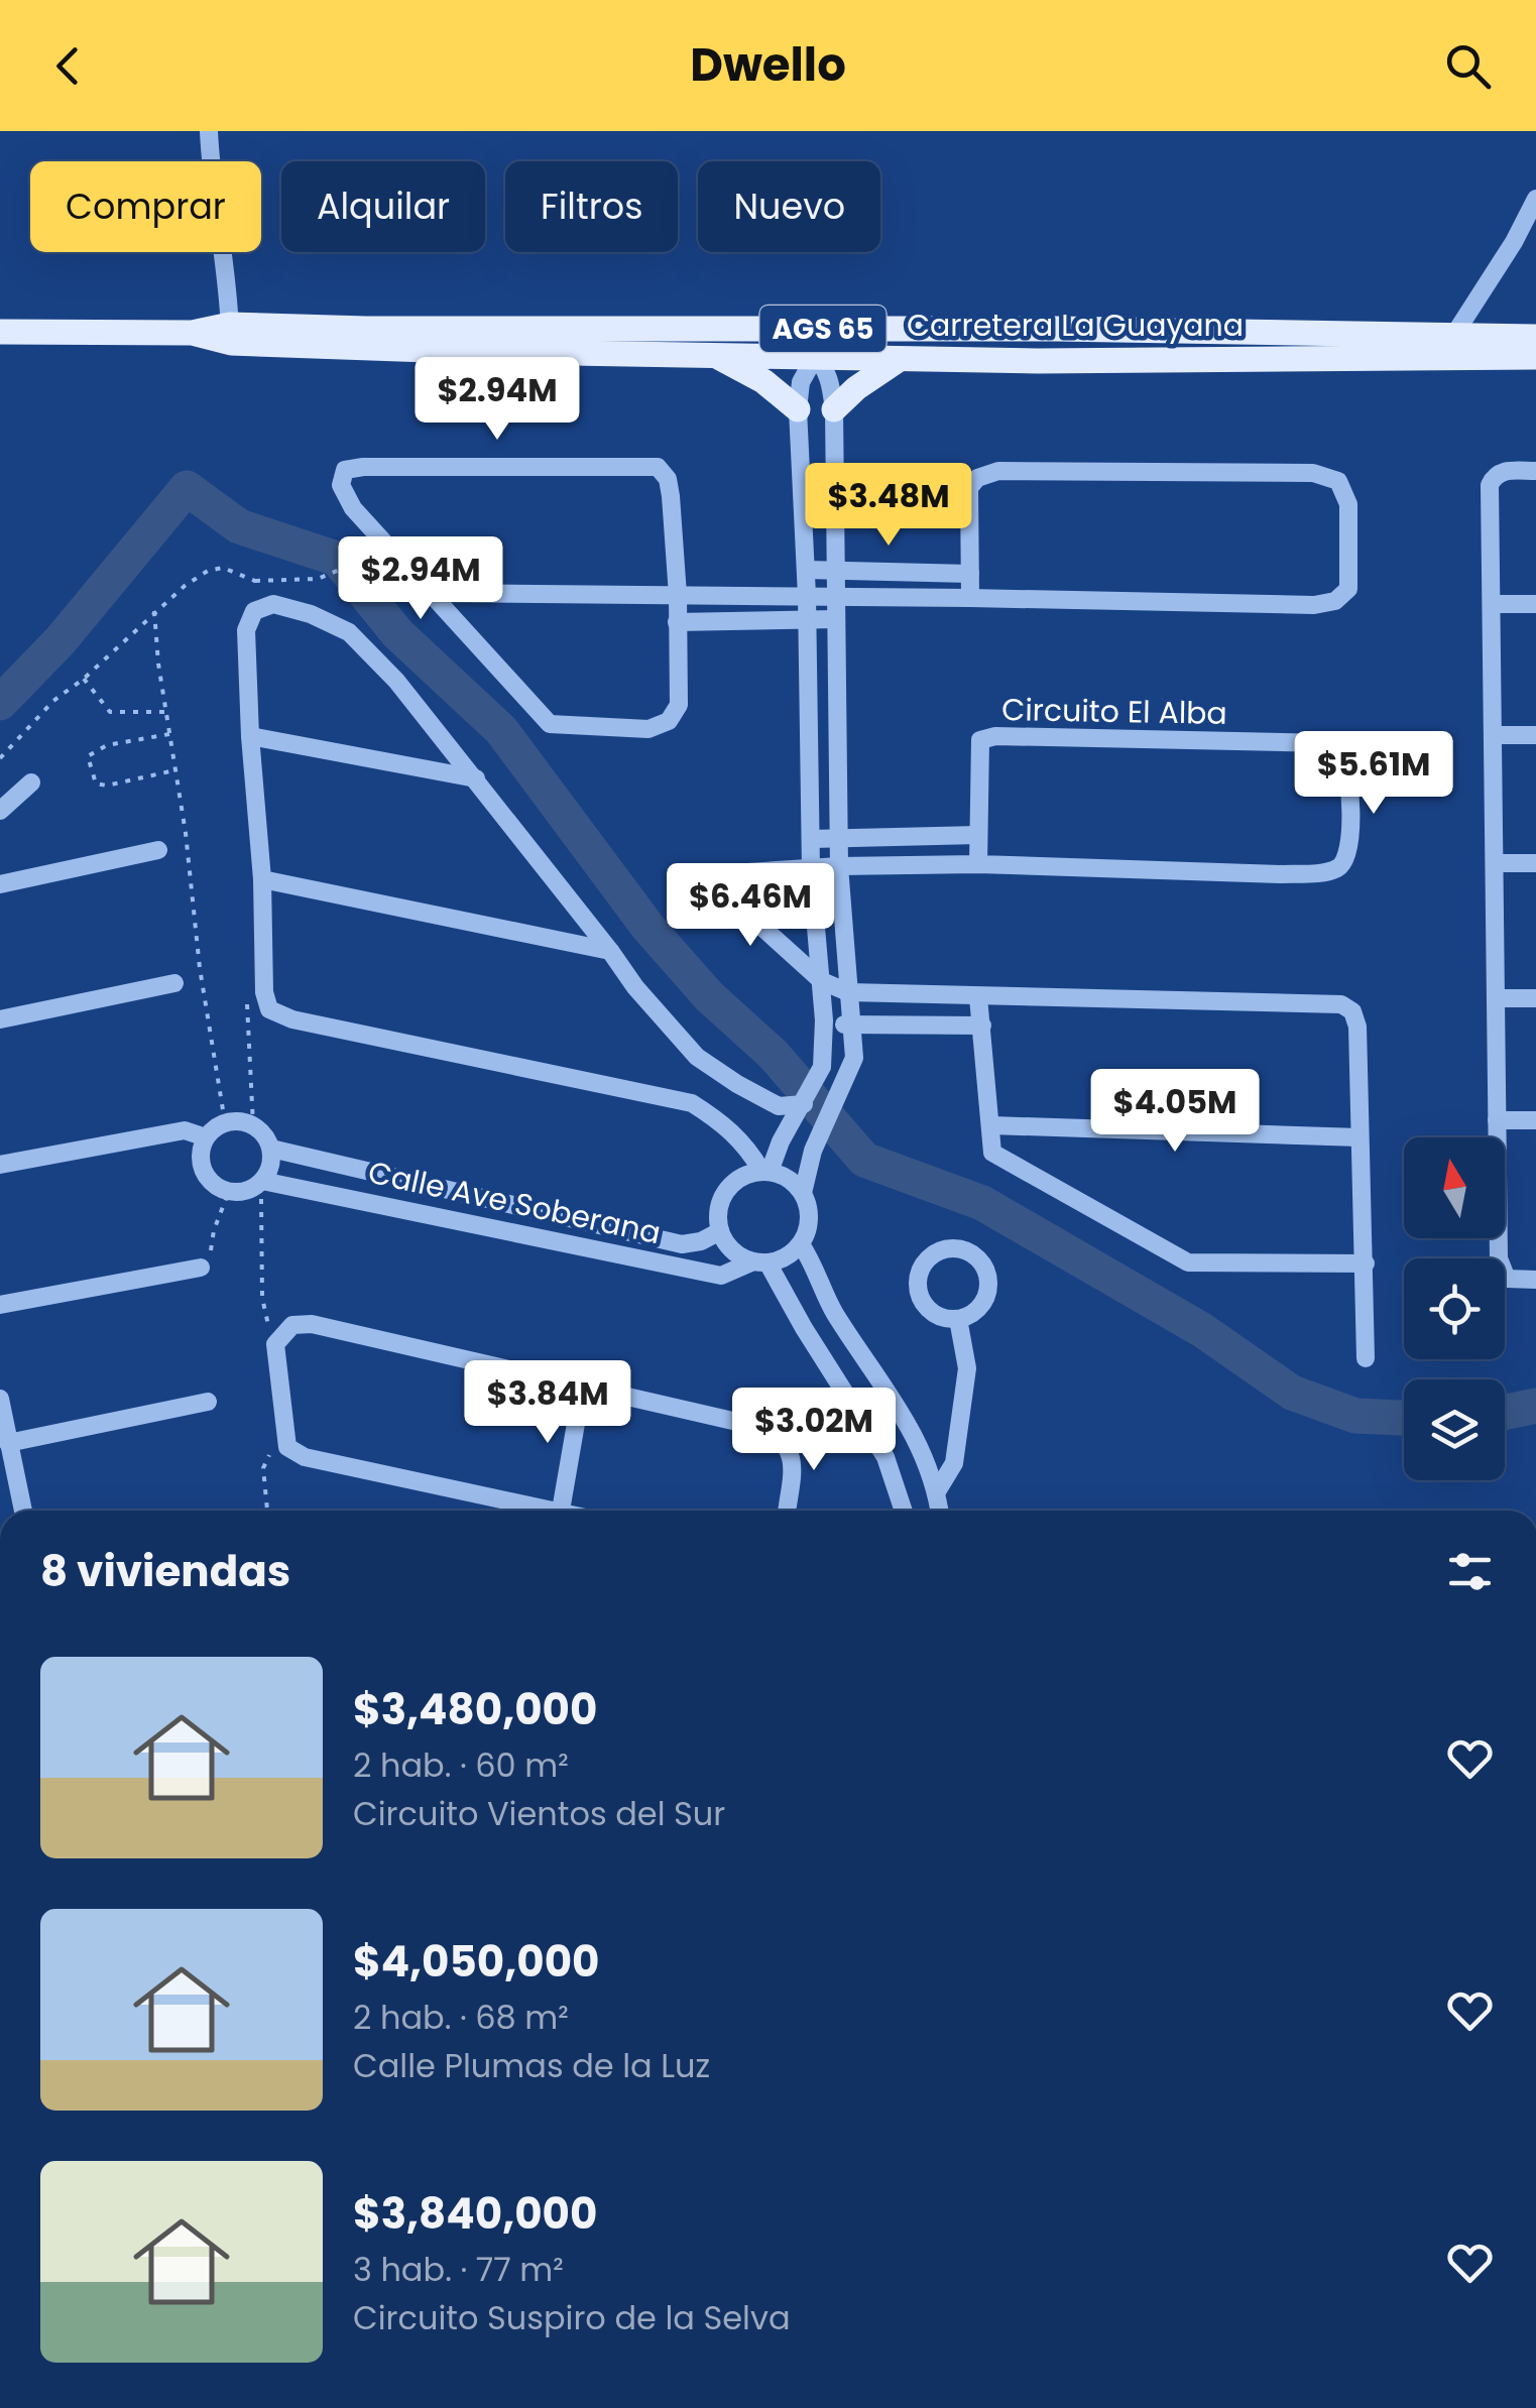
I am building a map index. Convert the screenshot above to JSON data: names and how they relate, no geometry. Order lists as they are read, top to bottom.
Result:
{
  "streets": {
    "main road": ["Carretera La Guayana", "AGS 65"],
    "street": ["Circuito El Alba", "Calle Ave Soberana"]
  },
  "north": "top",
  "page": {
    "header": "Dwello",
    "chip": [
      "Comprar",
      "Alquilar",
      "Filtros",
      "Nuevo"
    ],
    "price": [
      "$2.94M",
      "$3.48M",
      "$2.94M",
      "$5.61M",
      "$6.46M",
      "$4.05M",
      "$3.84M",
      "$3.02M"
    ],
    "heading": "8 viviendas",
    "list": [
      {
        "name": "$3,480,000",
        "note": "2 hab. · 60 m² · Circuito Vientos del Sur"
      },
      {
        "name": "$4,050,000",
        "note": "2 hab. · 68 m² · Calle Plumas de la Luz"
      },
      {
        "name": "$3,840,000",
        "note": "3 hab. · 77 m² · Circuito Suspiro de la Selva"
      }
    ]
  }
}
